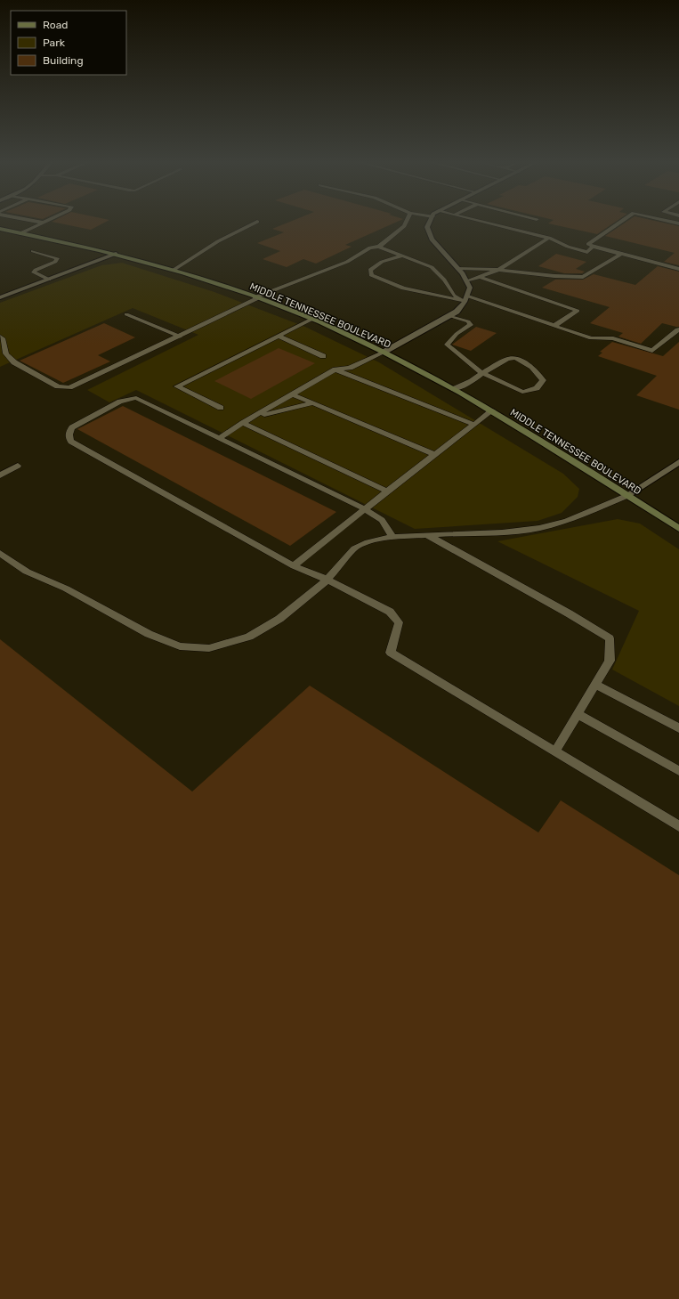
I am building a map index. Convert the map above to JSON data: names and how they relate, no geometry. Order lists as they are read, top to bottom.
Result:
{
  "streets": {
    "main road": ["MIDDLE TENNESSEE BOULEVARD"]
  },
  "legend": ["Road", "Park", "Building"]
}
